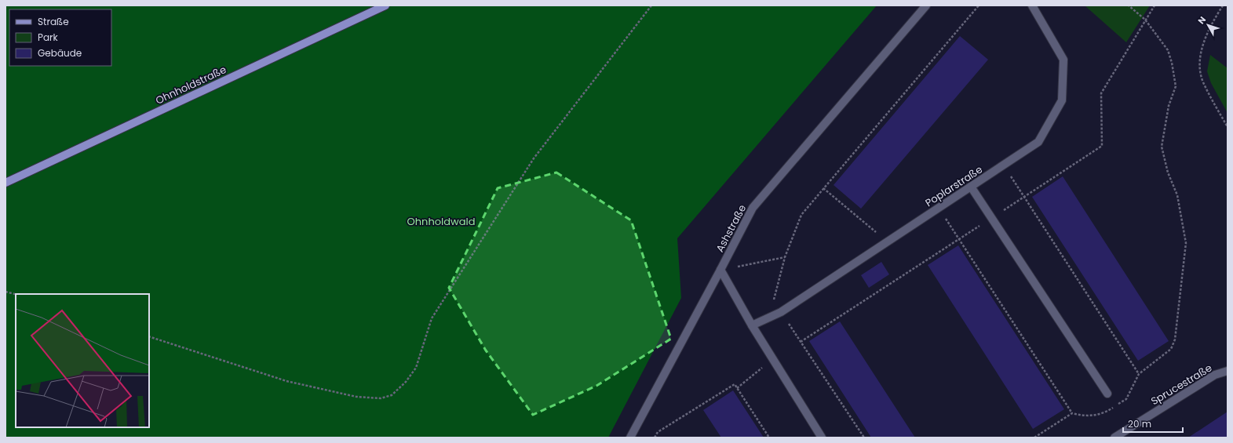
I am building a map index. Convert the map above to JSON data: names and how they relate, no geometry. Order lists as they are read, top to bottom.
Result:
{
  "streets": {
    "main road": ["Ohnholdstraße"],
    "street": ["Poplarstraße", "Ashstraße", "Sprucestraße"]
  },
  "parks": ["Ohnholdwald"],
  "legend": ["Straße", "Park", "Gebäude"],
  "scale_bar": "20 m",
  "north": "top left"
}
